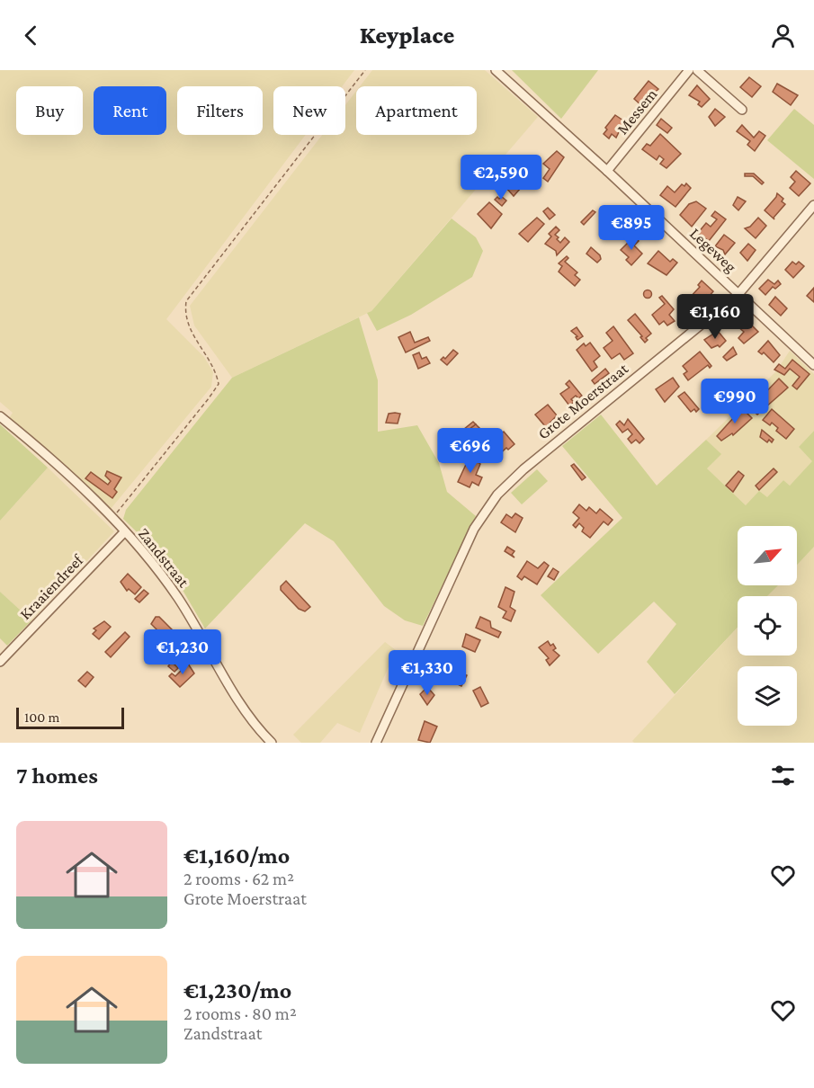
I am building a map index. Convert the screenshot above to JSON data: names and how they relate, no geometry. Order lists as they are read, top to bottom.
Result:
{
  "streets": {
    "street": [
      "Messem",
      "Legeweg",
      "Grote Moerstraat",
      "Zandstraat",
      "Kraaiendreef"
    ]
  },
  "crossings": [
    ["Messem", "Legeweg"],
    ["Legeweg", "Grote Moerstraat"],
    ["Zandstraat", "Kraaiendreef"]
  ],
  "scale_bar": "100 m",
  "north": "top right",
  "page": {
    "header": "Keyplace",
    "chip": [
      "Buy",
      "Rent",
      "Filters",
      "New",
      "Apartment"
    ],
    "price": [
      "€2,590",
      "€895",
      "€1,160",
      "€990",
      "€696",
      "€1,230",
      "€1,330"
    ],
    "scale": "100 m",
    "heading": "7 homes",
    "list": [
      {
        "name": "€1,160/mo",
        "note": "2 rooms · 62 m² · Grote Moerstraat"
      },
      {
        "name": "€1,230/mo",
        "note": "2 rooms · 80 m² · Zandstraat"
      }
    ]
  }
}
